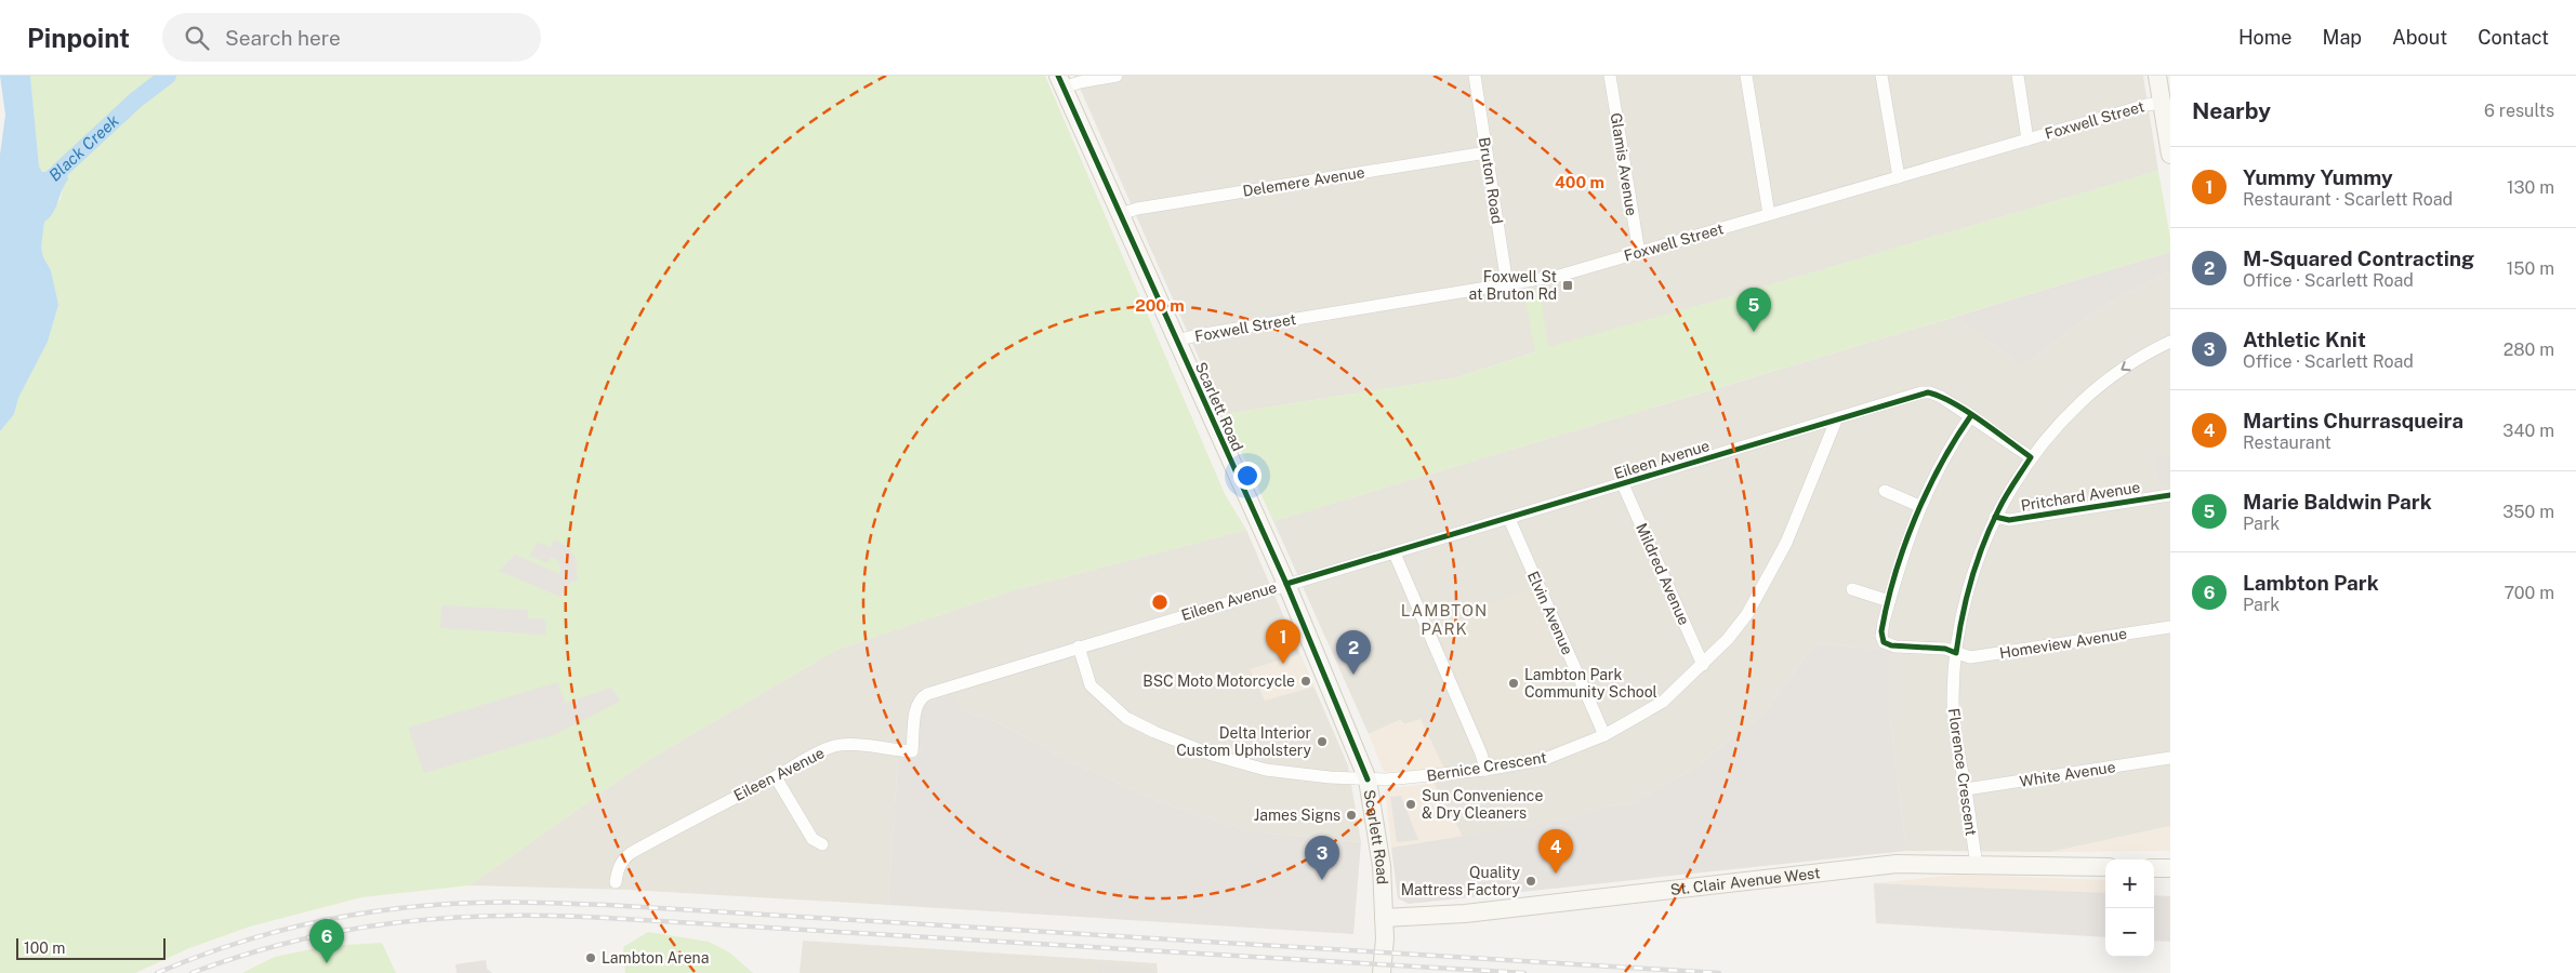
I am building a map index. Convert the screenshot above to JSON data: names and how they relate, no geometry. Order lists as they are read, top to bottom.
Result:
{
  "streets": {
    "main road": ["Scarlett Road", "St. Clair Avenue West"],
    "street": [
      "Foxwell Street",
      "Glamis Avenue",
      "Bruton Road",
      "Delemere Avenue",
      "Eileen Avenue",
      "Pritchard Avenue",
      "Mildred Avenue",
      "Elvin Avenue",
      "Homeview Avenue",
      "Bernice Crescent",
      "Florence Crescent",
      "White Avenue"
    ]
  },
  "crossings": [
    ["Foxwell Street", "Glamis Avenue"],
    ["Foxwell Street", "Bruton Road"],
    ["Foxwell Street", "Scarlett Road"],
    ["Bruton Road", "Delemere Avenue"],
    ["Delemere Avenue", "Scarlett Road"],
    ["Scarlett Road", "Eileen Avenue"],
    ["Scarlett Road", "Bernice Crescent"],
    ["Scarlett Road", "St. Clair Avenue West"],
    ["Eileen Avenue", "Mildred Avenue"],
    ["Eileen Avenue", "Elvin Avenue"],
    ["Eileen Avenue", "Bernice Crescent"],
    ["Eileen Avenue", "Florence Crescent"],
    ["Pritchard Avenue", "Florence Crescent"],
    ["Mildred Avenue", "Bernice Crescent"],
    ["Elvin Avenue", "Bernice Crescent"],
    ["Homeview Avenue", "Florence Crescent"],
    ["Florence Crescent", "White Avenue"],
    ["Florence Crescent", "St. Clair Avenue West"]
  ],
  "districts": ["LAMBTON PARK"],
  "water": ["Black Creek"],
  "places": {
    "transit": ["Foxwell St at Bruton Rd"],
    "other": [
      "BSC Moto Motorcycle",
      "Lambton Park Community School",
      "Delta Interior Custom Upholstery",
      "Sun Convenience & Dry Cleaners",
      "James Signs",
      "Quality Mattress Factory",
      "Lambton Arena"
    ]
  },
  "scale_bar": "100 m",
  "page": {
    "header": "Pinpoint",
    "search": "Search here",
    "nav": [
      "Home",
      "Map",
      "About",
      "Contact"
    ],
    "heading": ["Nearby", "6 results"],
    "list": [
      {
        "mark": "1",
        "name": "Yummy Yummy",
        "note": "Restaurant · Scarlett Road",
        "value": "130 m"
      },
      {
        "mark": "2",
        "name": "M-Squared Contracting",
        "note": "Office · Scarlett Road",
        "value": "150 m"
      },
      {
        "mark": "3",
        "name": "Athletic Knit",
        "note": "Office · Scarlett Road",
        "value": "280 m"
      },
      {
        "mark": "4",
        "name": "Martins Churrasqueira",
        "note": "Restaurant",
        "value": "340 m"
      },
      {
        "mark": "5",
        "name": "Marie Baldwin Park",
        "note": "Park",
        "value": "350 m"
      },
      {
        "mark": "6",
        "name": "Lambton Park",
        "note": "Park",
        "value": "700 m"
      }
    ],
    "pins": [
      "5",
      "1",
      "2",
      "4",
      "3",
      "6"
    ],
    "map_buttons": ["+", "−"],
    "scale": "100 m"
  },
  "rings": ["400 m", "200 m"]
}
